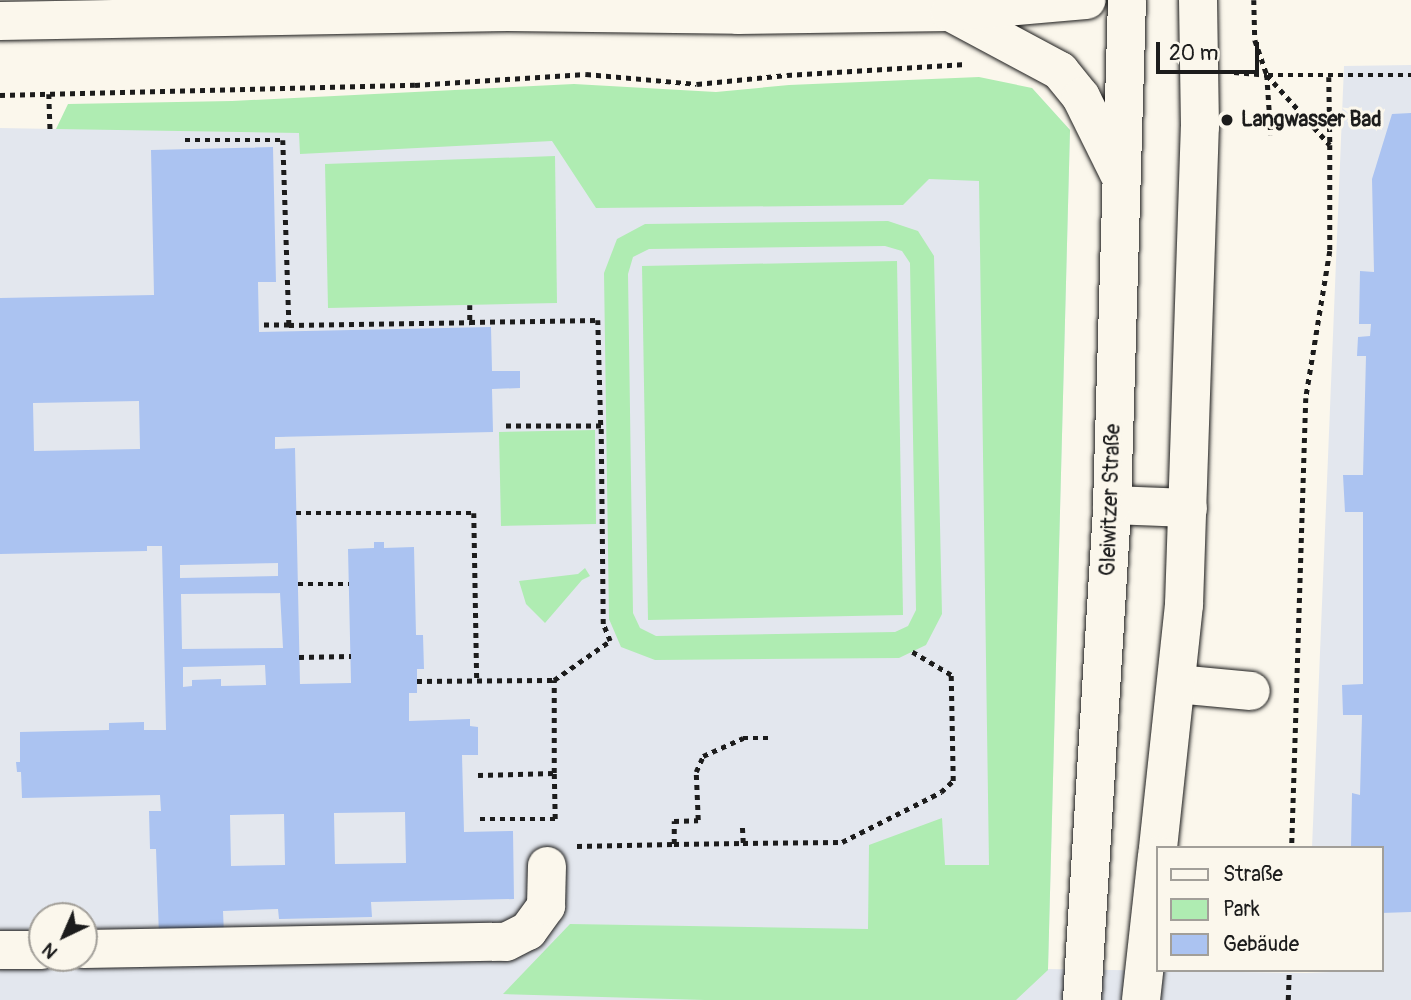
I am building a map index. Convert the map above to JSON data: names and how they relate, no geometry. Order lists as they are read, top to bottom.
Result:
{
  "streets": {
    "main road": ["Gleiwitzer Straße"]
  },
  "places": ["Langwasser Bad"],
  "legend": ["Straße", "Park", "Gebäude"],
  "scale_bar": "20 m",
  "north": "bottom left"
}
